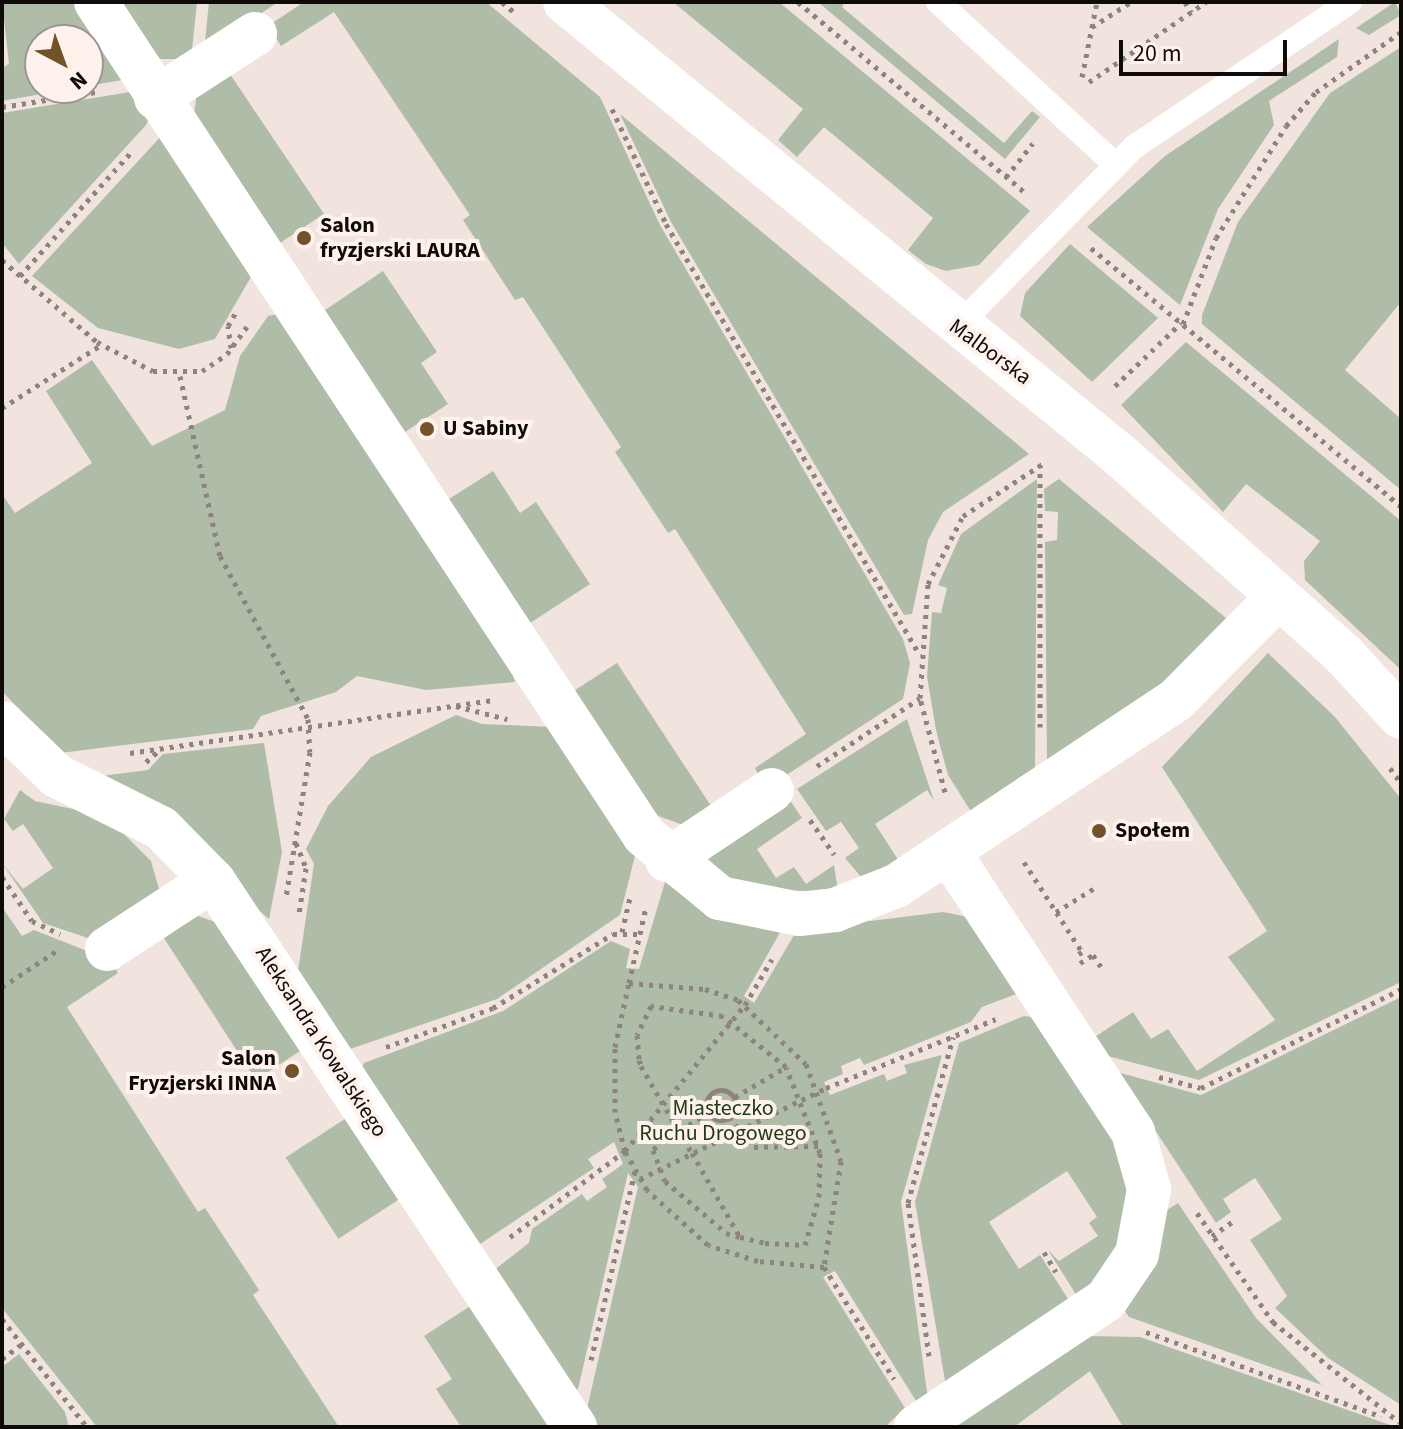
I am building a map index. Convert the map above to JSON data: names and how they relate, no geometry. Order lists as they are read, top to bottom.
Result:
{
  "streets": {
    "street": ["Malborska", "Aleksandra Kowalskiego"]
  },
  "parks": ["Miasteczko Ruchu Drogowego"],
  "places": [
    "Salon fryzjerski LAURA",
    "U Sabiny",
    "Społem",
    "Salon Fryzjerski INNA"
  ],
  "scale_bar": "20 m",
  "north": "bottom right"
}
